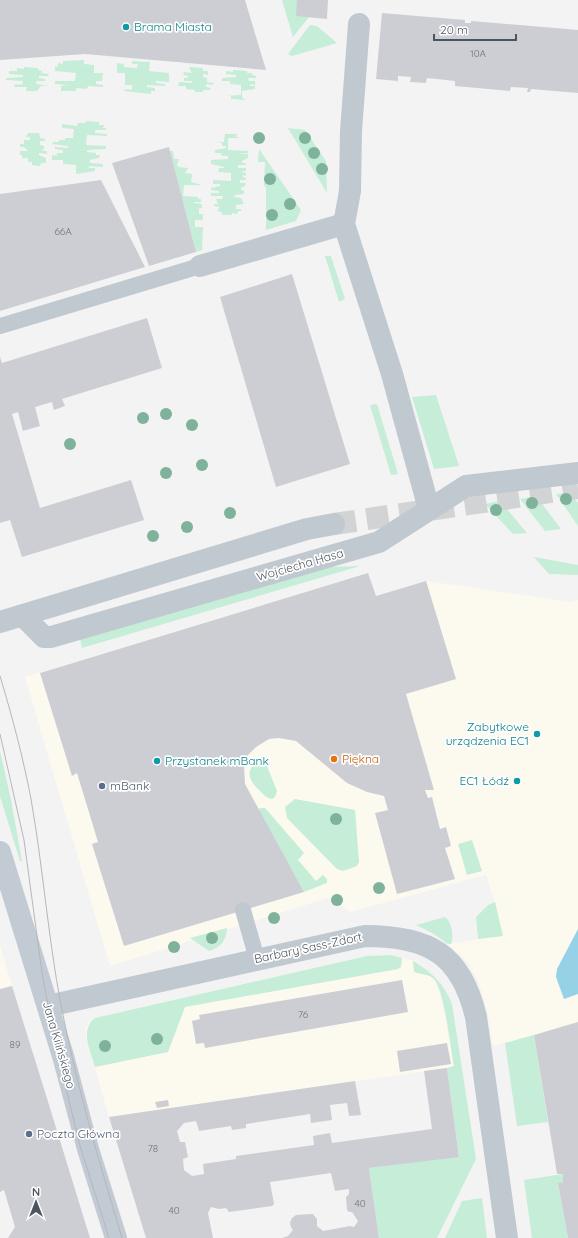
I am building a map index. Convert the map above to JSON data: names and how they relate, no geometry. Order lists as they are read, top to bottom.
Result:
{
  "streets": {
    "street": ["Wojciecha Hasa", "Barbary Sass-Zdort", "Jana Kilińskiego"]
  },
  "crossings": [
    ["Barbary Sass-Zdort", "Jana Kilińskiego"]
  ],
  "places": [
    "Brama Miasta",
    "Zabytkowe urządzenia EC1",
    "Piękna",
    "Przystanek mBank",
    "EC1 Łódź",
    "mBank",
    "Poczta Główna"
  ],
  "house_numbers": [
    "10A",
    "66A",
    "76",
    "89",
    "78",
    "40",
    "40"
  ],
  "scale_bar": "20 m",
  "north": "top"
}
